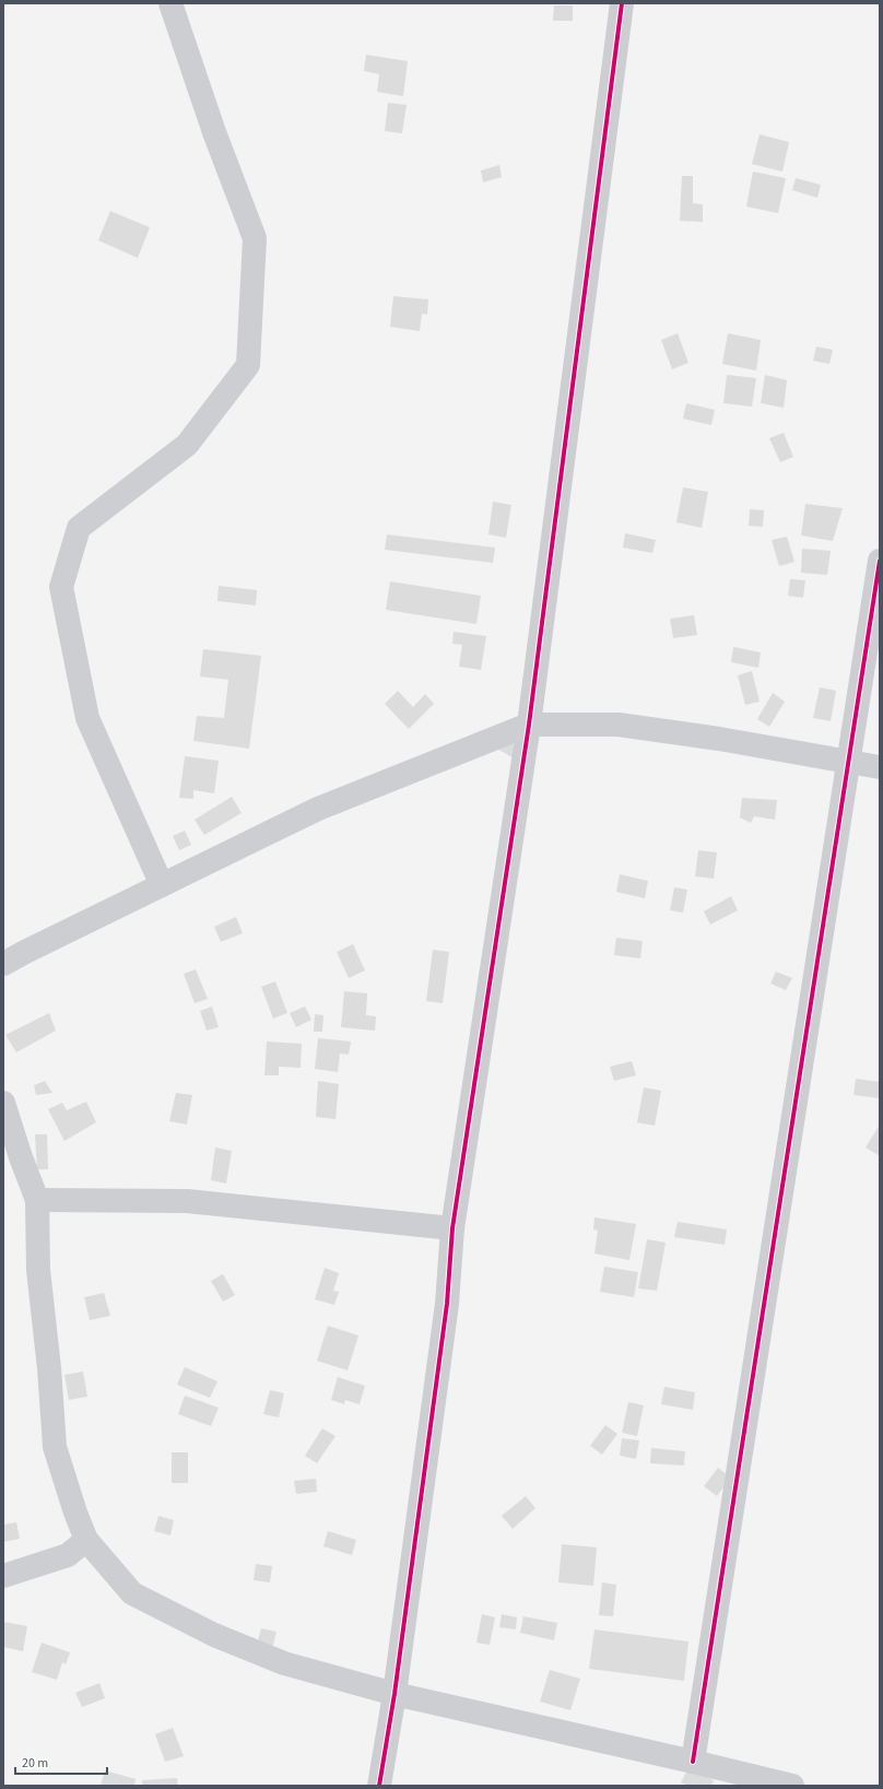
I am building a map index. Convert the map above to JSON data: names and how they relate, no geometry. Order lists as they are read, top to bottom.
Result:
{
  "scale_bar": "20 m"
}
